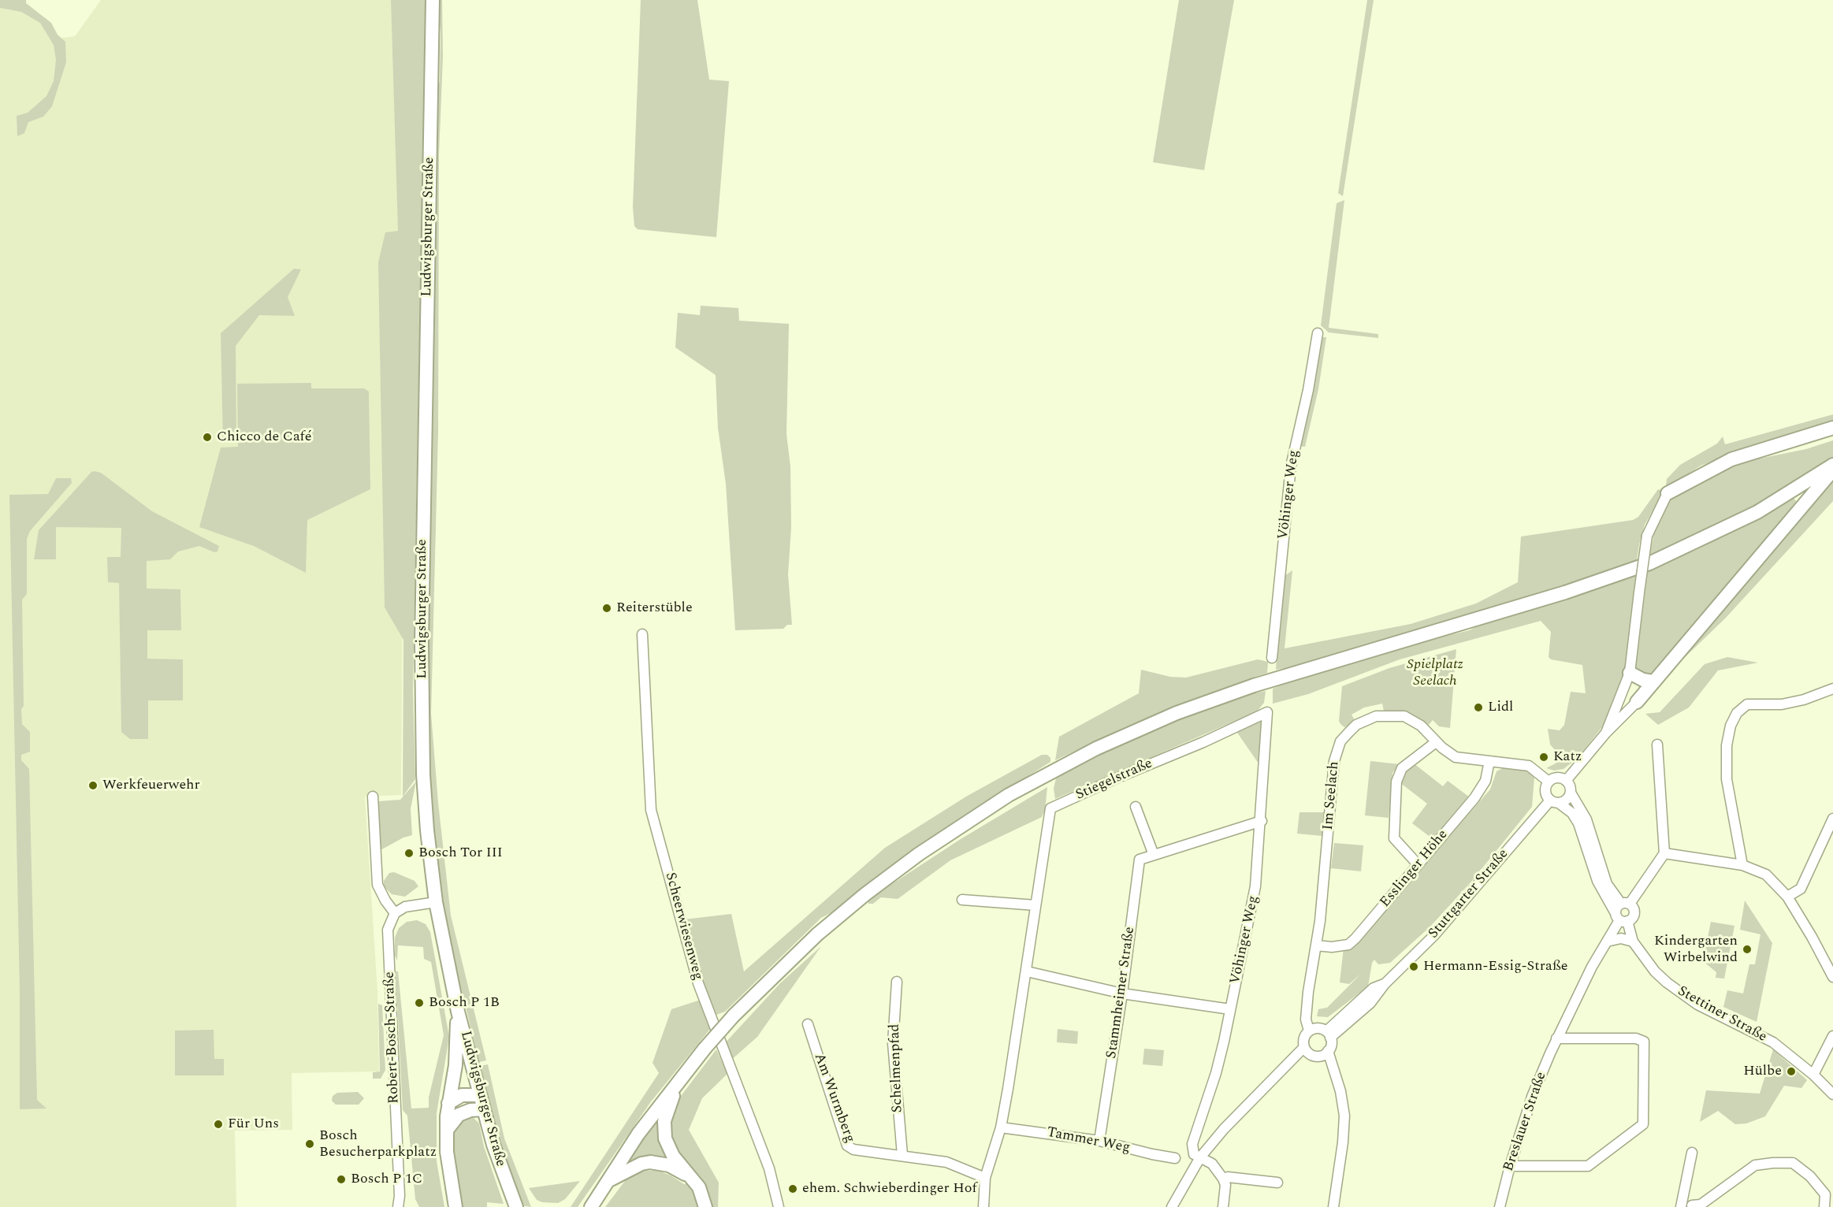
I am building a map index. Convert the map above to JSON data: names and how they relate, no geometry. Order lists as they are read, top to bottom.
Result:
{
  "streets": {
    "main road": ["Ludwigsburger Straße"],
    "street": [
      "Vöhinger Weg",
      "Stiegelstraße",
      "Im Seelach",
      "Esslinger Höhe",
      "Stuttgarter Straße",
      "Scheerwiesenweg",
      "Stammheimer Straße",
      "Stettiner Straße",
      "Robert-Bosch-Straße",
      "Schelmenpfad",
      "Am Wurmberg",
      "Breslauer Straße",
      "Tammer Weg"
    ]
  },
  "crossings": [
    ["Vöhinger Weg", "Stiegelstraße"],
    ["Vöhinger Weg", "Stammheimer Straße"],
    ["Stiegelstraße", "Am Wurmberg"],
    ["Stiegelstraße", "Tammer Weg"],
    ["Im Seelach", "Esslinger Höhe"],
    ["Im Seelach", "Stuttgarter Straße"],
    ["Im Seelach", "Stettiner Straße"],
    ["Stuttgarter Straße", "Stettiner Straße"],
    ["Stammheimer Straße", "Tammer Weg"],
    ["Stettiner Straße", "Breslauer Straße"],
    ["Schelmenpfad", "Am Wurmberg"]
  ],
  "parks": ["Spielplatz Seelach"],
  "places": [
    "Chicco de Café",
    "Reiterstüble",
    "Lidl",
    "Katz",
    "Werkfeuerwehr",
    "Bosch Tor III",
    "Kindergarten Wirbelwind",
    "Hermann-Essig-Straße",
    "Bosch P 1B",
    "Hülbe",
    "Für Uns",
    "Bosch Besucherparkplatz",
    "Bosch P 1C",
    "ehem. Schwieberdinger Hof"
  ]
}
